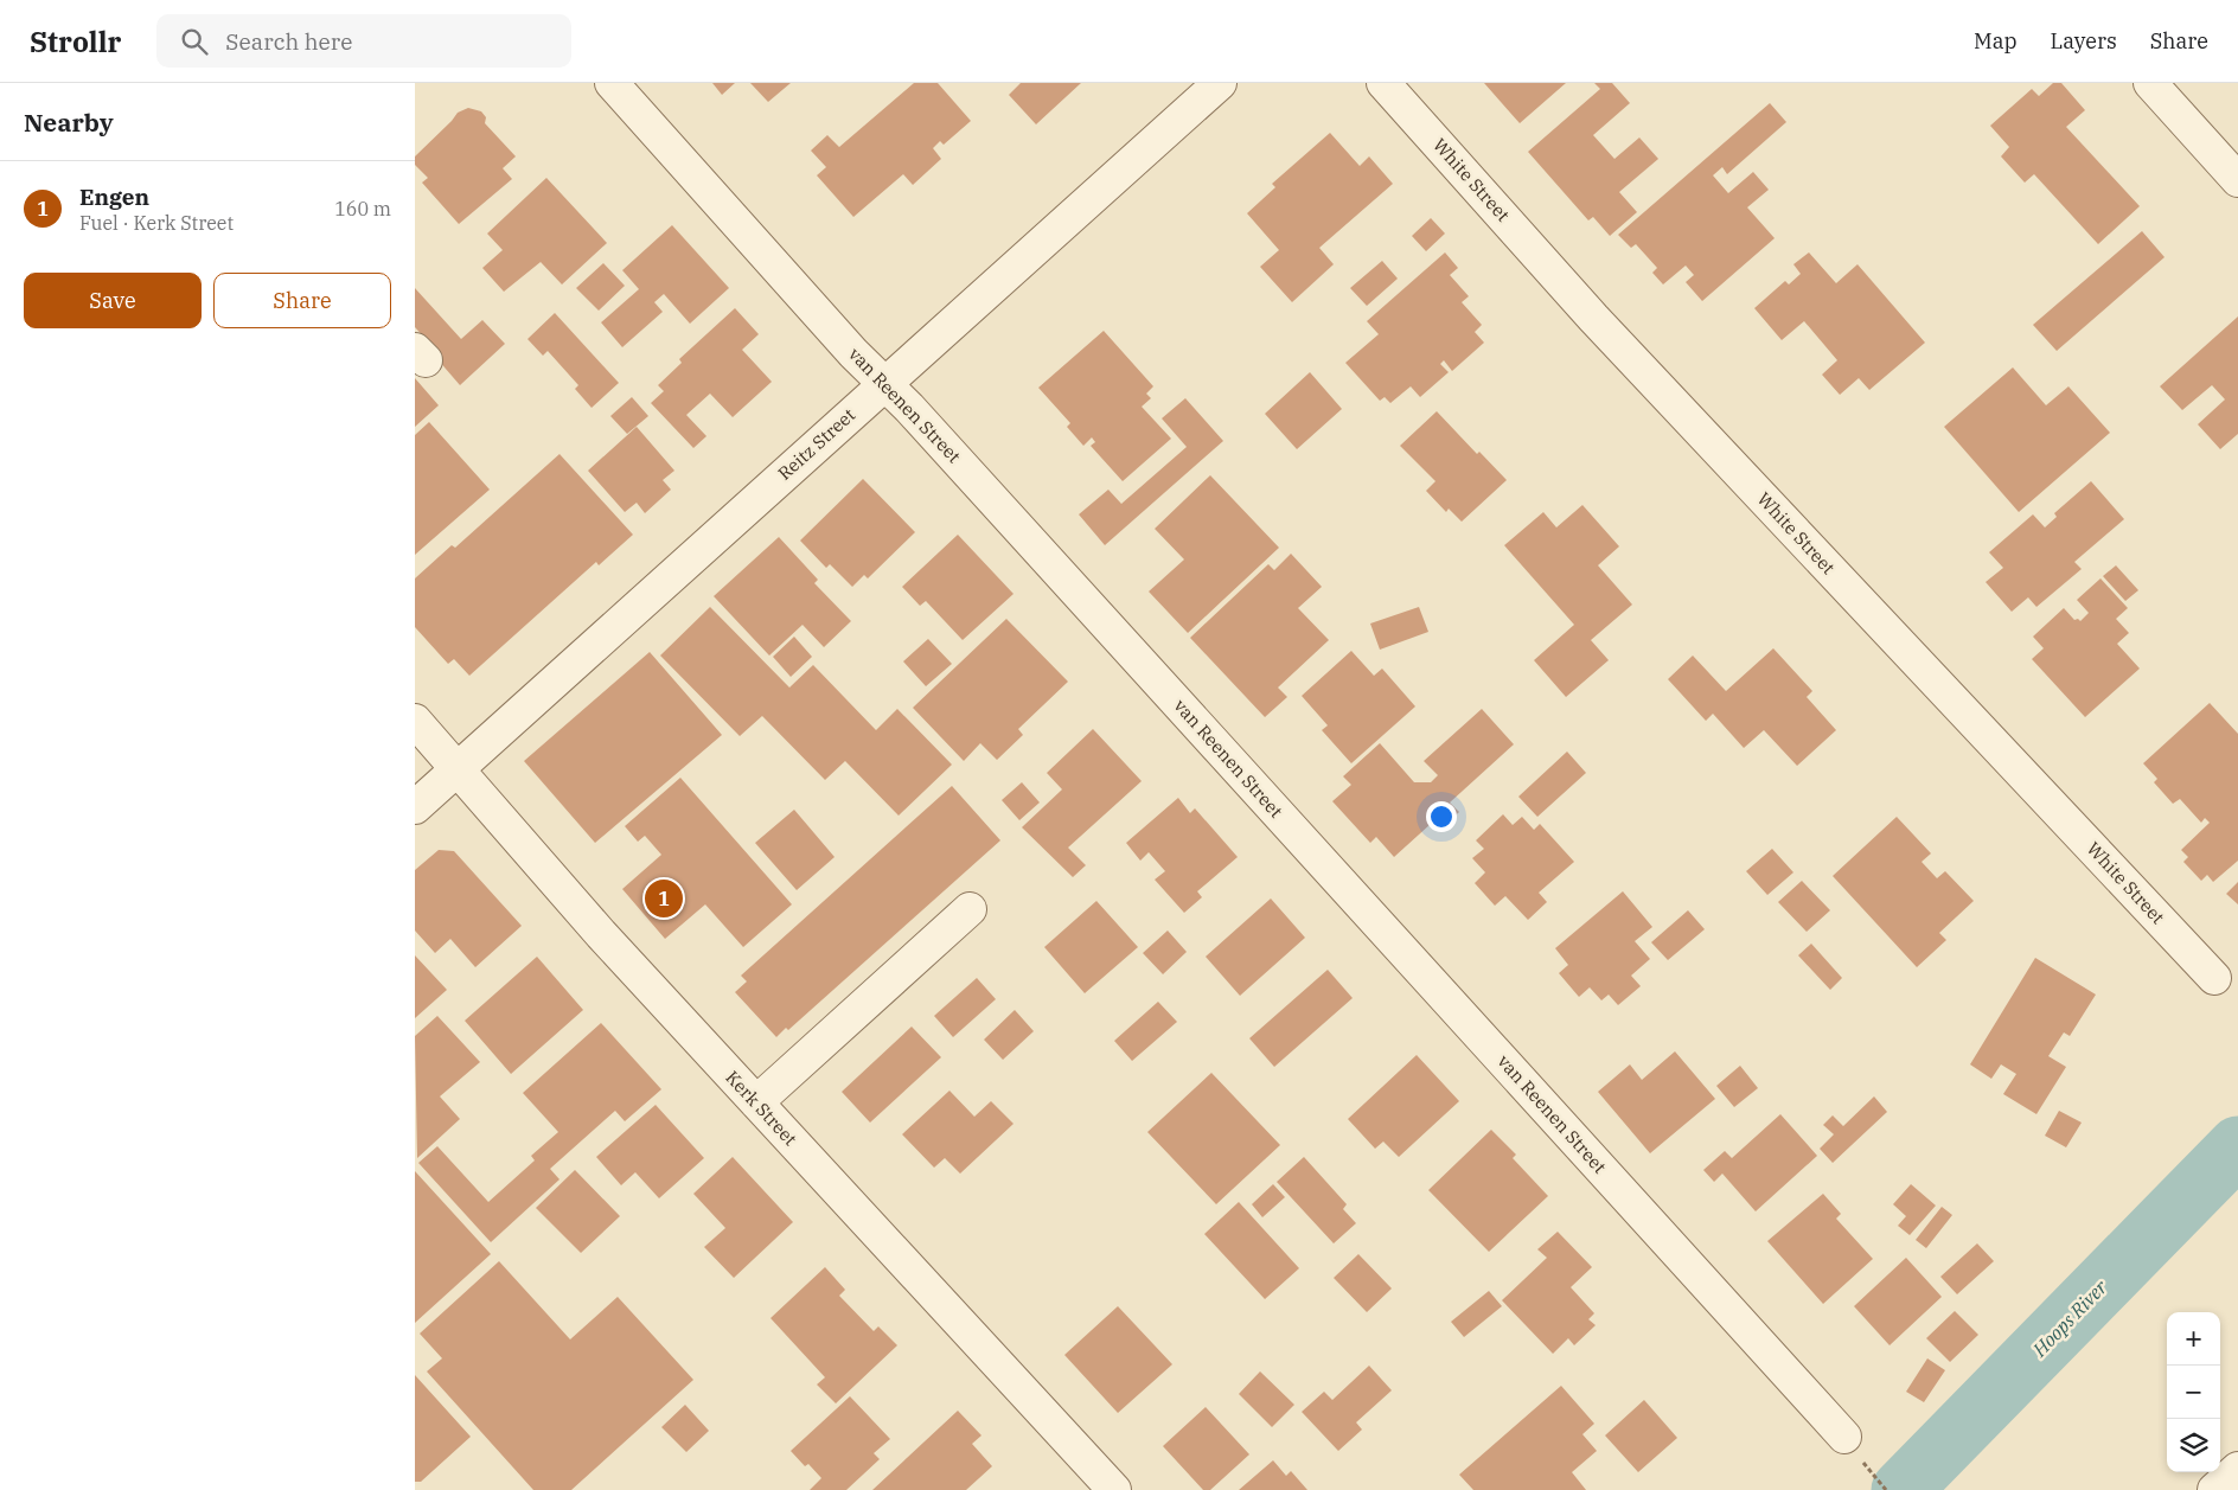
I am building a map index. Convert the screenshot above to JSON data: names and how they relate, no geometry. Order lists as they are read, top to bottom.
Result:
{
  "streets": {
    "street": [
      "White Street",
      "van Reenen Street",
      "Reitz Street",
      "Kerk Street"
    ]
  },
  "crossings": [
    ["van Reenen Street", "Reitz Street"],
    ["Reitz Street", "Kerk Street"]
  ],
  "water": ["Hoops River"],
  "page": {
    "header": "Strollr",
    "search": "Search here",
    "nav": ["Map", "Layers", "Share"],
    "heading": "Nearby",
    "list": [
      {
        "mark": "1",
        "name": "Engen",
        "note": "Fuel · Kerk Street",
        "value": "160 m"
      }
    ],
    "buttons": ["Save", "Share"],
    "pins": "1",
    "map_buttons": ["+", "−"]
  }
}
